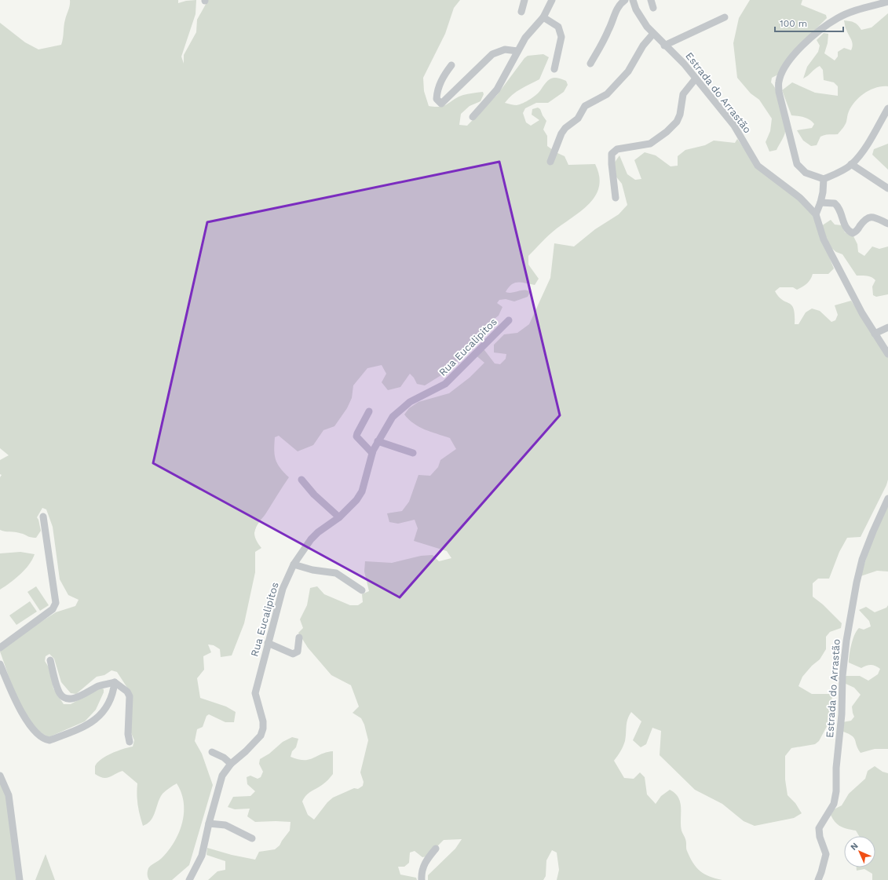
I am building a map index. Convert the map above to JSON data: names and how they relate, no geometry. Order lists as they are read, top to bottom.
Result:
{
  "streets": {
    "street": ["Estrada do Arrastão", "Rua Eucalipitos"]
  },
  "scale_bar": "100 m",
  "north": "top left"
}
